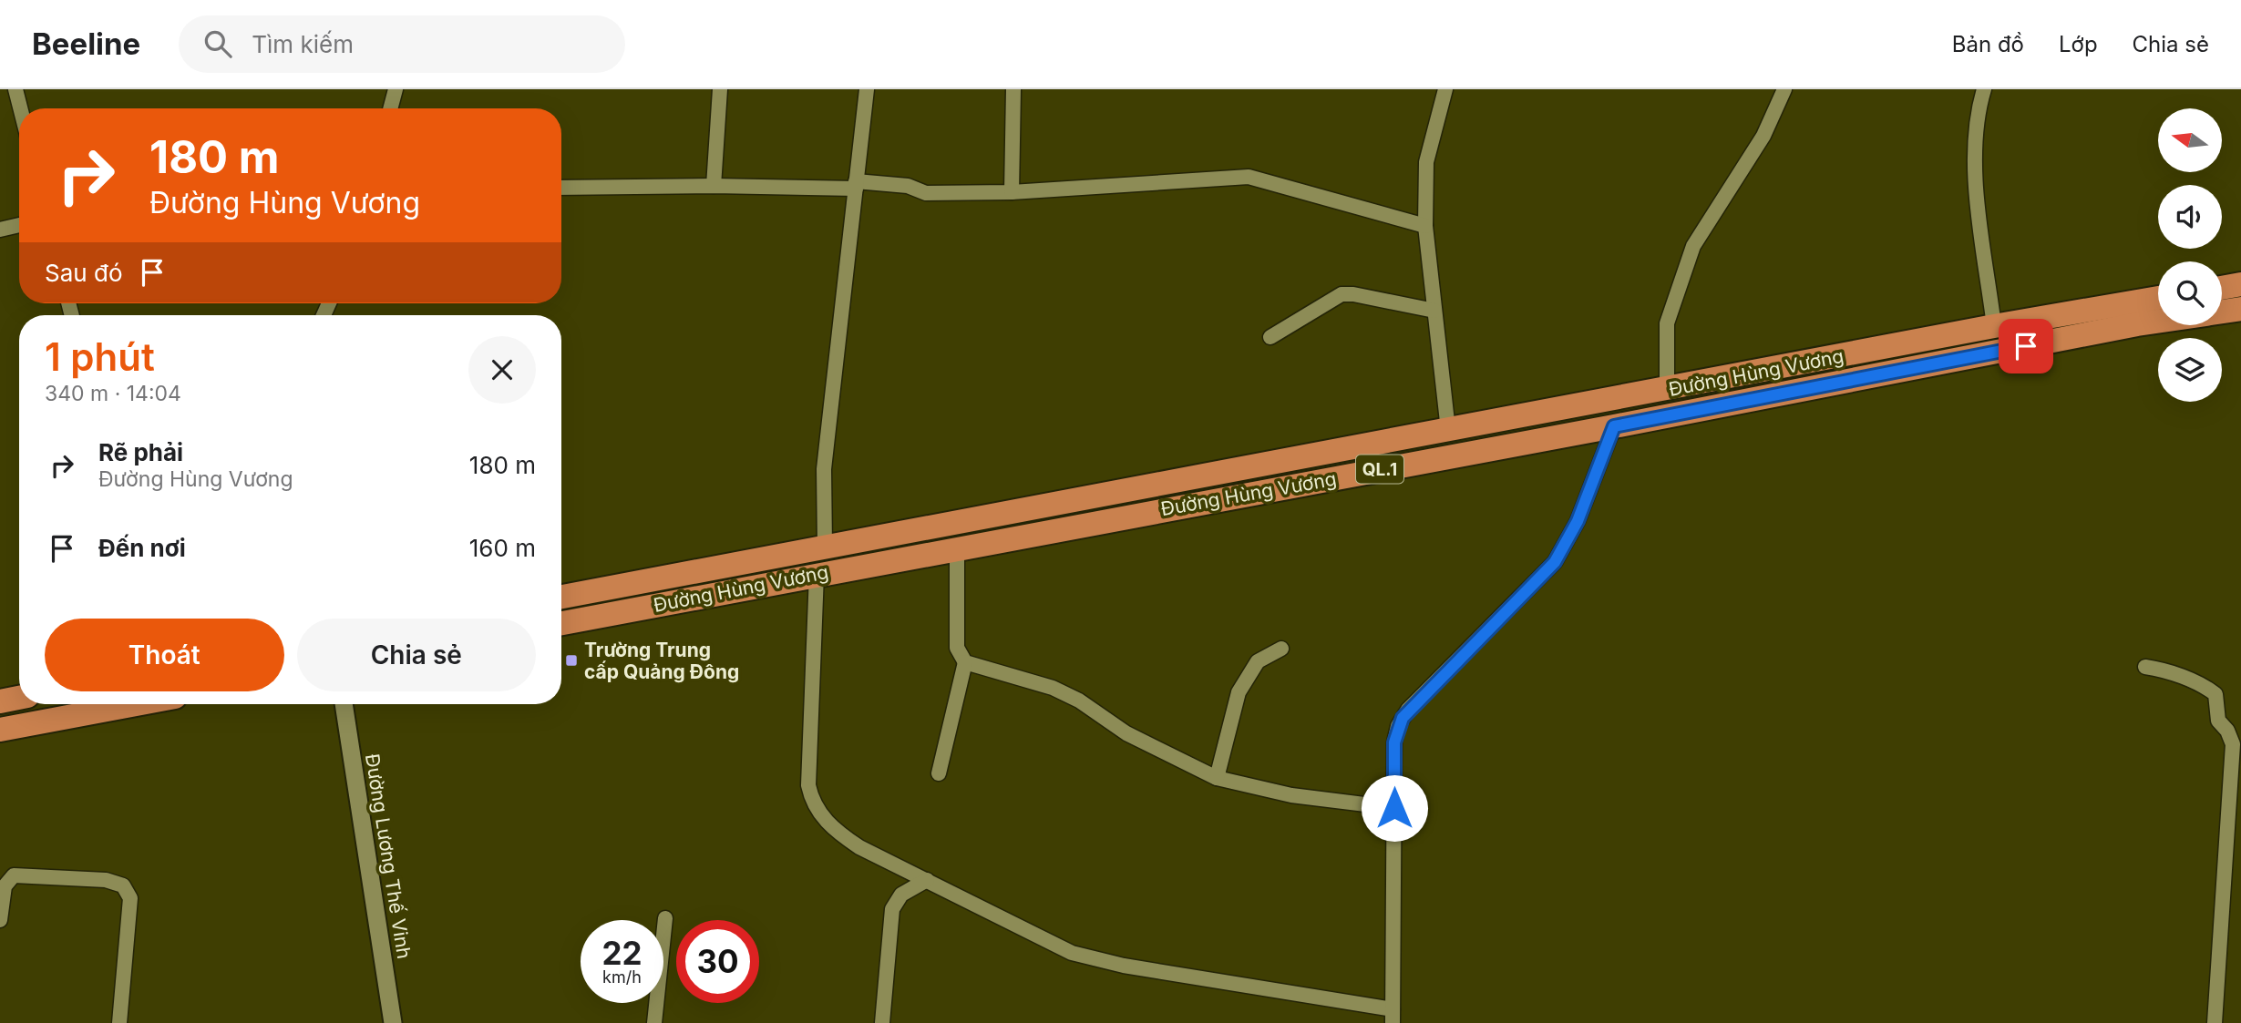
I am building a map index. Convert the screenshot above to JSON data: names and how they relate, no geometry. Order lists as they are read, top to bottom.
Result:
{
  "streets": {
    "highway": ["Đường Hùng Vương", "QL.1"],
    "street": ["Đường Lương Thế Vinh"]
  },
  "places": {
    "transit": ["Trường Trung cấp Quảng Đông"]
  },
  "north": "left",
  "page": {
    "header": "Beeline",
    "search": "Tìm kiếm",
    "nav": ["Bản đồ", "Lớp", "Chia sẻ"],
    "turn": ["180 m", "Đường Hùng Vương"],
    "then": "Sau đó",
    "heading": ["1 phút", "340 m · 14:04"],
    "list": [
      {
        "name": "Rẽ phải",
        "note": "Đường Hùng Vương",
        "value": "180 m"
      },
      {
        "name": "Đến nơi",
        "value": "160 m"
      }
    ],
    "buttons": ["Thoát", "Chia sẻ"],
    "speed": "22 km/h",
    "limit": "30"
  }
}
